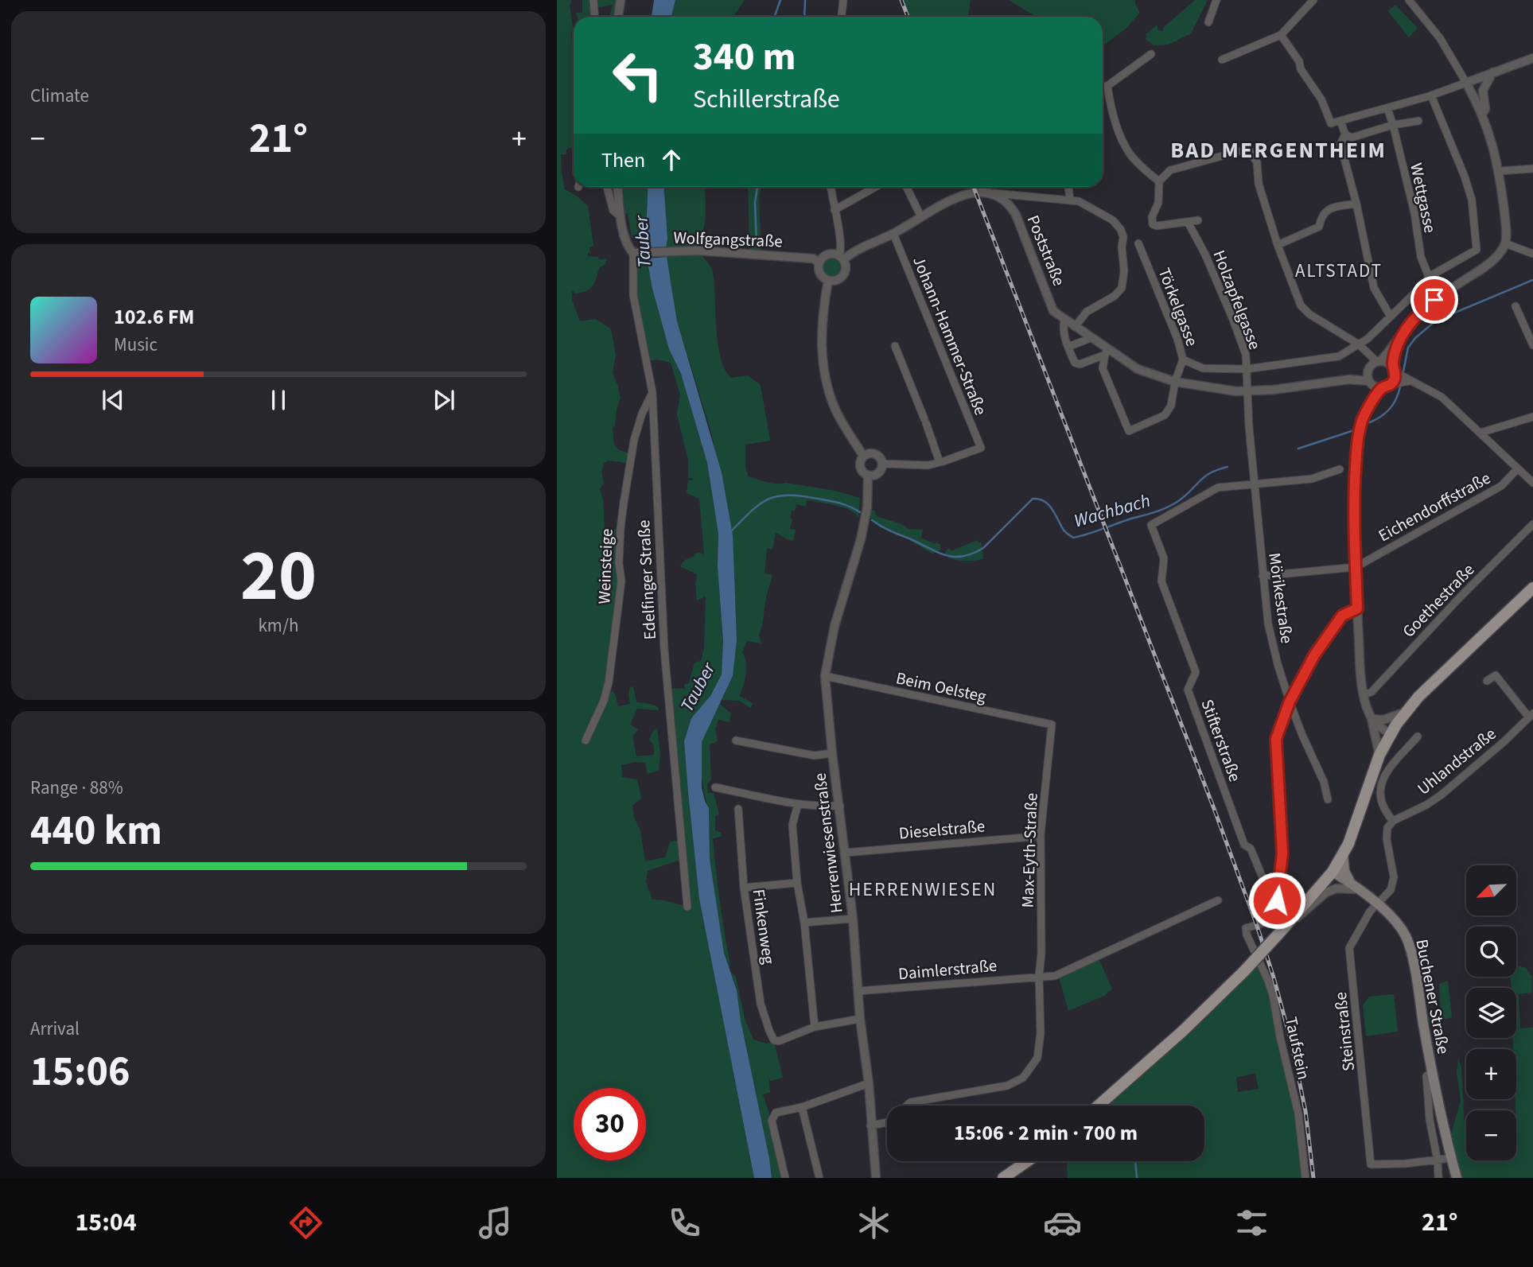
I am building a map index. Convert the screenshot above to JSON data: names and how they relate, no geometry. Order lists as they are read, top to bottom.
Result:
{
  "streets": {
    "main road": ["Buchener Straße"],
    "street": [
      "Wettgasse",
      "Wolfgangstraße",
      "Poststraße",
      "Holzapfelgasse",
      "Törkelgasse",
      "Johann-Hammer-Straße",
      "Eichendorffstraße",
      "Weinsteige",
      "Edelfinger Straße",
      "Mörikestraße",
      "Goethestraße",
      "Beim Oelsteg",
      "Stifterstraße",
      "Uhlandstraße",
      "Dieselstraße",
      "Herrenwiesenstraße",
      "Max-Eyth-Straße",
      "Finkenweg",
      "Daimlerstraße",
      "Steinstraße",
      "Taufstein"
    ]
  },
  "crossings": [
    ["Wolfgangstraße", "Johann-Hammer-Straße"],
    ["Wolfgangstraße", "Edelfinger Straße"],
    ["Wolfgangstraße", "Herrenwiesenstraße"],
    ["Poststraße", "Holzapfelgasse"],
    ["Poststraße", "Törkelgasse"],
    ["Poststraße", "Mörikestraße"],
    ["Holzapfelgasse", "Mörikestraße"],
    ["Eichendorffstraße", "Mörikestraße"],
    ["Weinsteige", "Edelfinger Straße"],
    ["Mörikestraße", "Stifterstraße"],
    ["Beim Oelsteg", "Herrenwiesenstraße"],
    ["Beim Oelsteg", "Max-Eyth-Straße"],
    ["Stifterstraße", "Taufstein"],
    ["Dieselstraße", "Herrenwiesenstraße"],
    ["Dieselstraße", "Max-Eyth-Straße"],
    ["Herrenwiesenstraße", "Max-Eyth-Straße"],
    ["Herrenwiesenstraße", "Daimlerstraße"],
    ["Max-Eyth-Straße", "Daimlerstraße"],
    ["Buchener Straße", "Steinstraße"]
  ],
  "districts": ["BAD MERGENTHEIM", "ALTSTADT", "HERRENWIESEN"],
  "water": ["Tauber", "Wachbach"],
  "north": "bottom left",
  "page": {
    "tile": [
      "Climate",
      ["20", "km/h"],
      ["Range · 88%", "440 km"],
      ["Arrival", "15:06"]
    ],
    "turn": ["340 m", "Schillerstraße"],
    "heat": ["−", "21°", "+"],
    "then": "Then",
    "song": ["102.6 FM", "Music"],
    "map_buttons": ["+", "−"],
    "limit": "30",
    "trip": "15:06 · 2 min · 700 m",
    "tabs": ["15:04", "21°"]
  }
}
